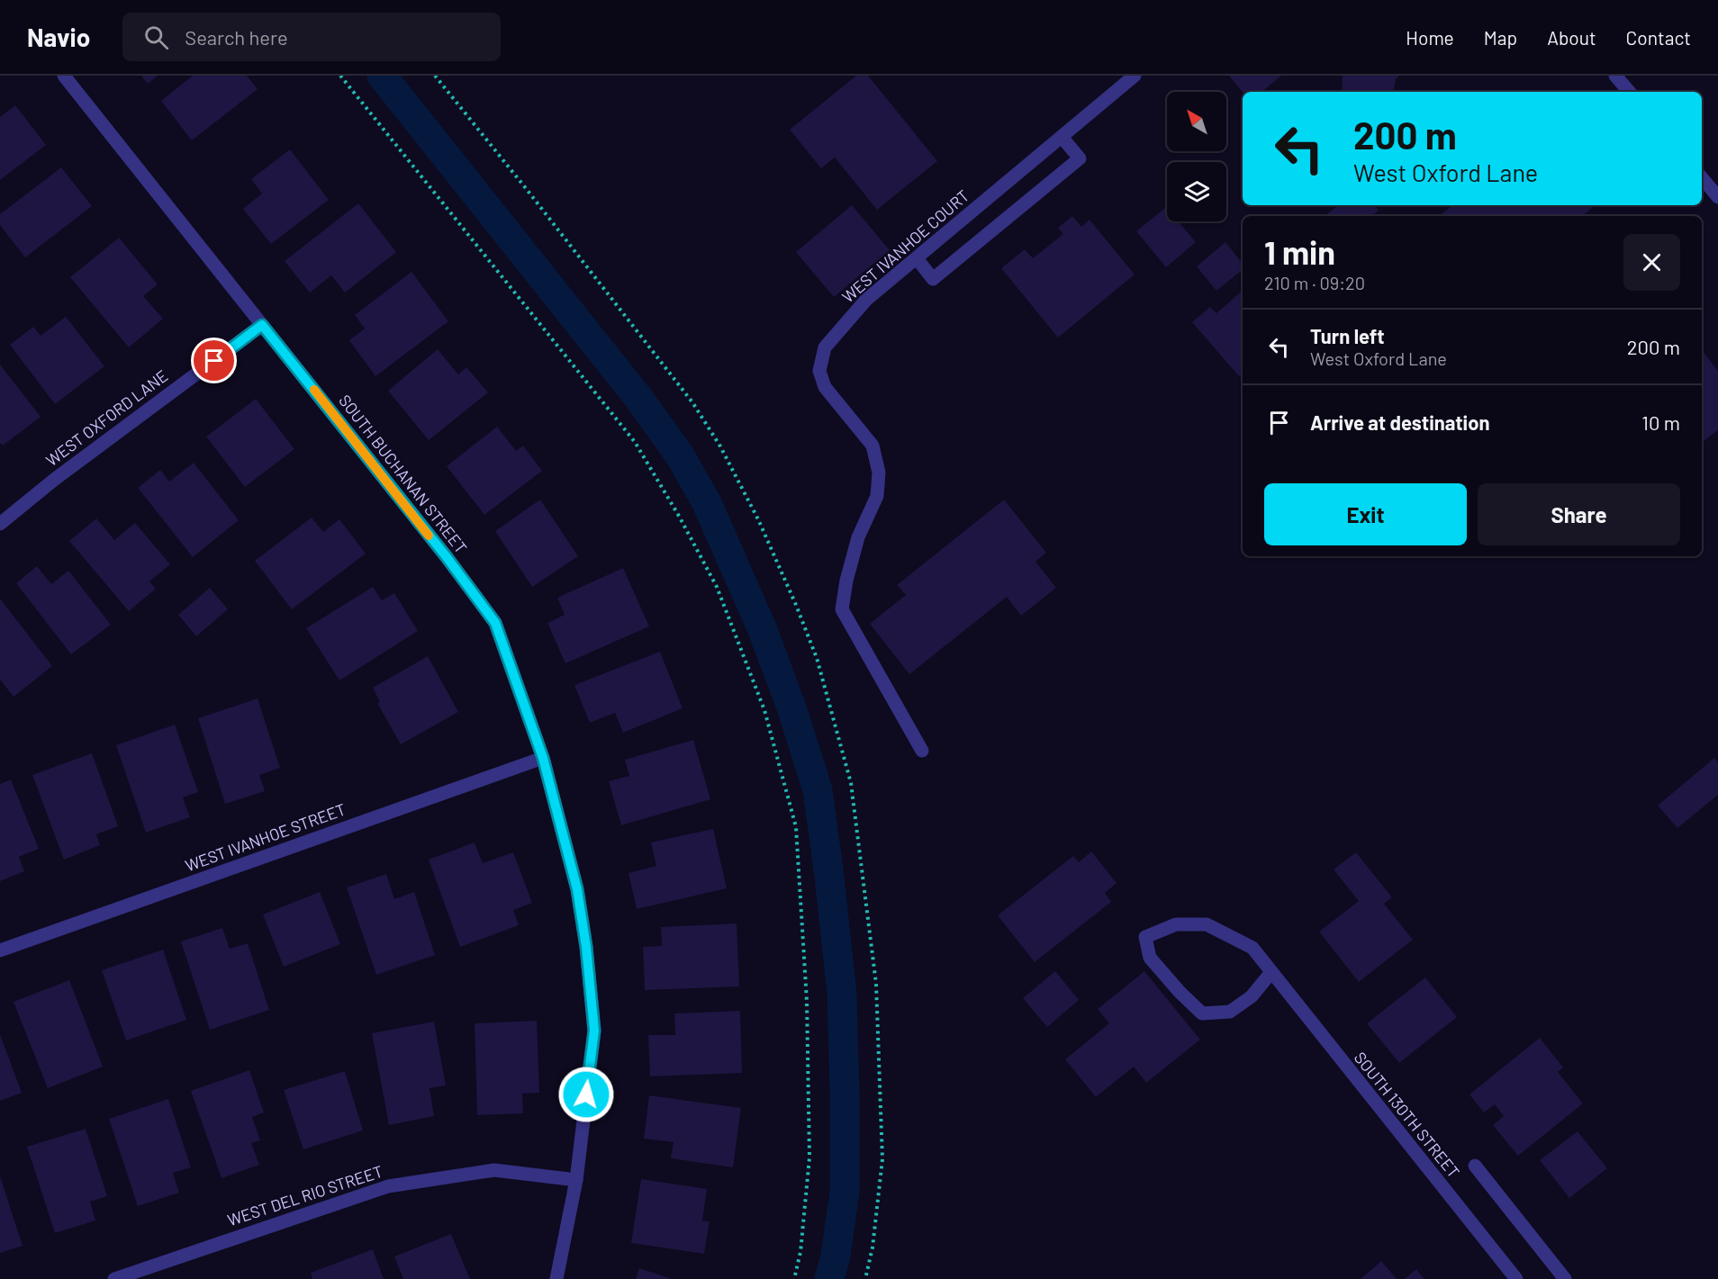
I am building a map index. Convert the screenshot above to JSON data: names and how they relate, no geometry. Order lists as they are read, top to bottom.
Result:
{
  "streets": {
    "street": [
      "WEST IVANHOE COURT",
      "WEST OXFORD LANE",
      "SOUTH BUCHANAN STREET",
      "WEST IVANHOE STREET",
      "SOUTH 130TH STREET",
      "WEST DEL RIO STREET"
    ]
  },
  "crossings": [
    ["WEST OXFORD LANE", "SOUTH BUCHANAN STREET"],
    ["SOUTH BUCHANAN STREET", "WEST IVANHOE STREET"],
    ["SOUTH BUCHANAN STREET", "WEST DEL RIO STREET"]
  ],
  "north": "top left",
  "page": {
    "header": "Navio",
    "search": "Search here",
    "nav": [
      "Home",
      "Map",
      "About",
      "Contact"
    ],
    "turn": ["200 m", "West Oxford Lane"],
    "heading": ["1 min", "210 m · 09:20"],
    "list": [
      {
        "name": "Turn left",
        "note": "West Oxford Lane",
        "value": "200 m"
      },
      {
        "name": "Arrive at destination",
        "value": "10 m"
      }
    ],
    "buttons": ["Exit", "Share"]
  }
}
